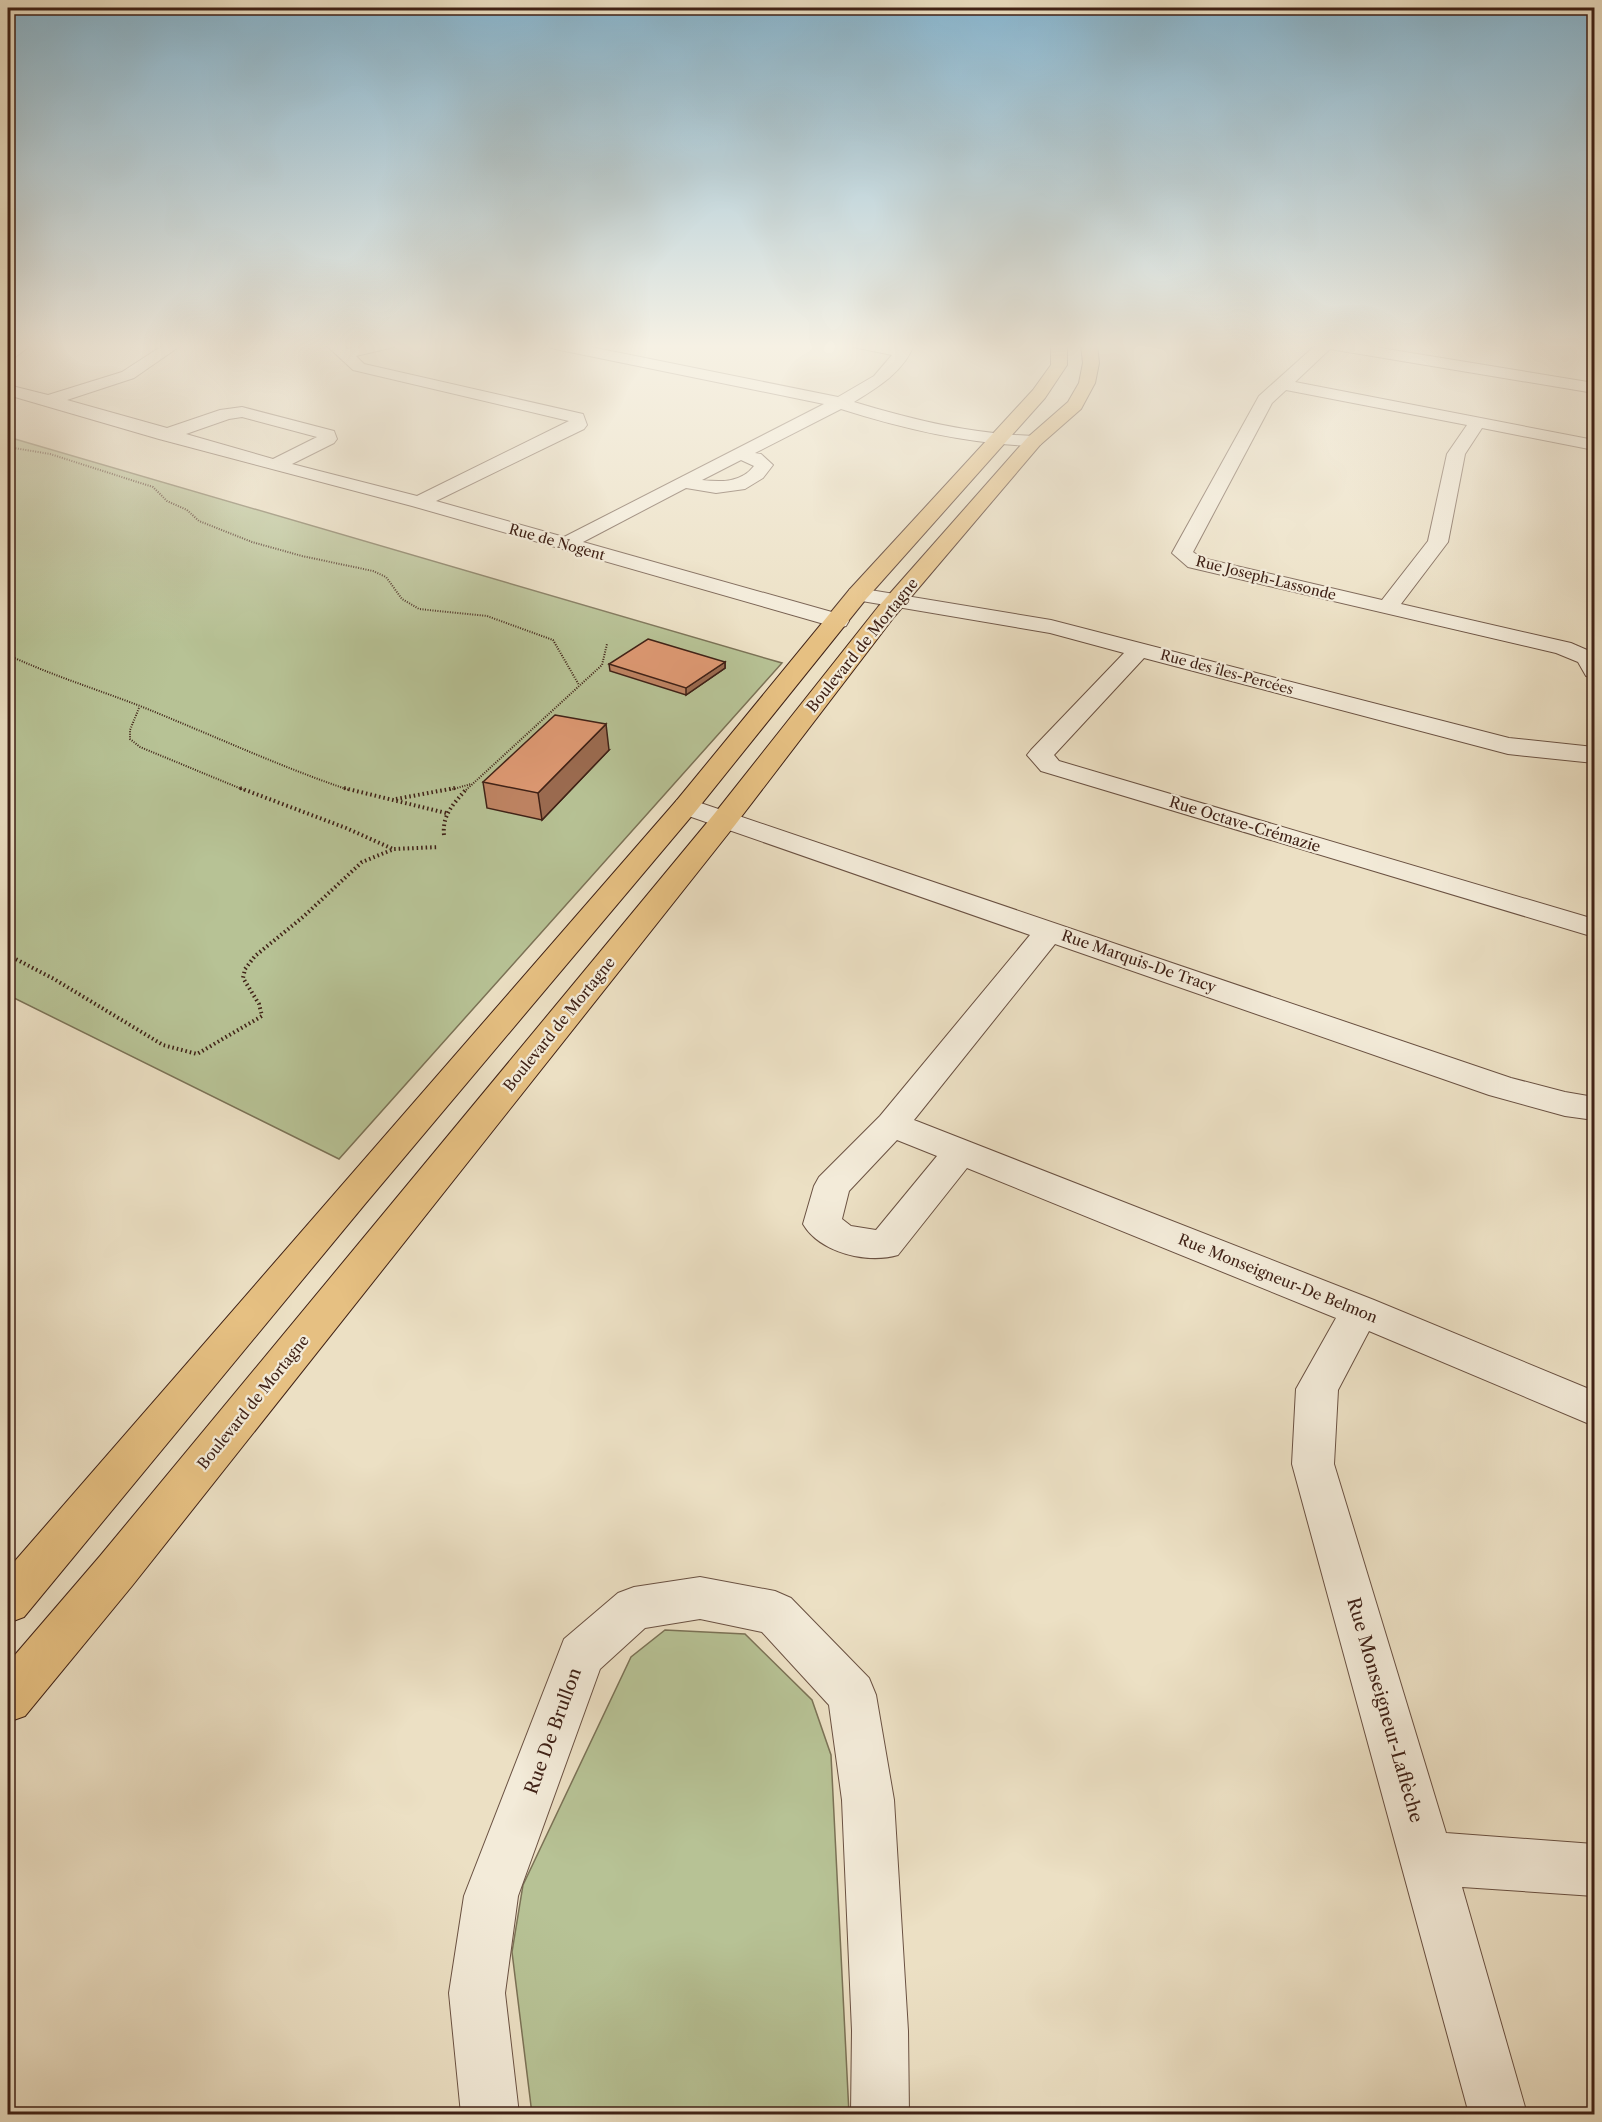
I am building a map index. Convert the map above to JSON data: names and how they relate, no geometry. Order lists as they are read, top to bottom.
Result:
{
  "streets": {
    "main road": ["Boulevard de Mortagne"],
    "street": [
      "Rue de Nogent",
      "Rue Joseph-Lassonde",
      "Rue des îles-Percées",
      "Rue Octave-Crémazie",
      "Rue Marquis-De Tracy",
      "Rue Monseigneur-De Belmon",
      "Rue Monseigneur-Laflèche",
      "Rue De Brullon"
    ]
  },
  "crossings": [
    ["Boulevard de Mortagne", "Rue des îles-Percées"],
    ["Boulevard de Mortagne", "Rue Marquis-De Tracy"],
    ["Rue des îles-Percées", "Rue Octave-Crémazie"],
    ["Rue Monseigneur-De Belmon", "Rue Monseigneur-Laflèche"]
  ]
}
